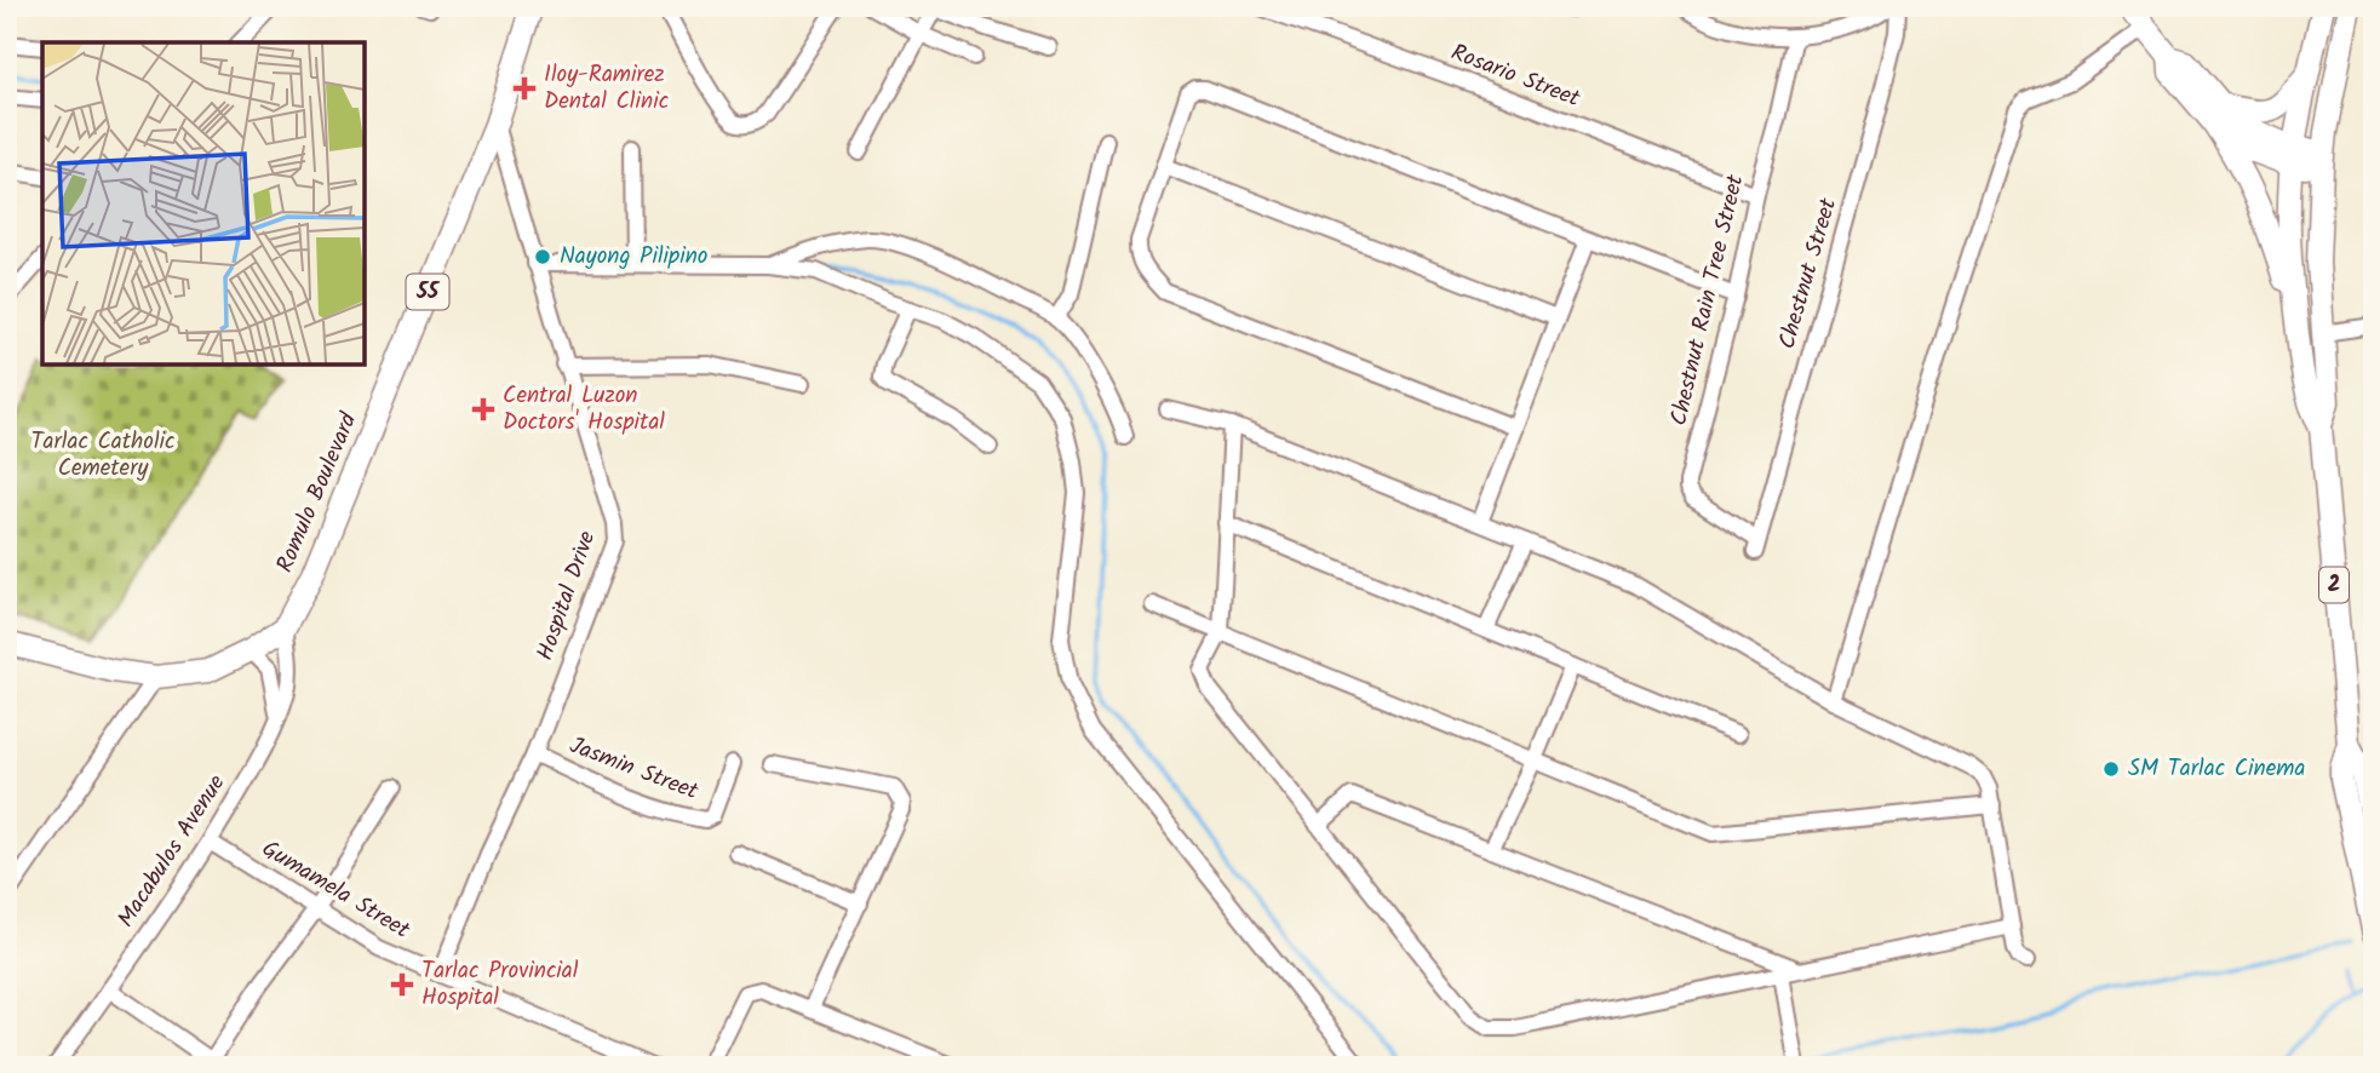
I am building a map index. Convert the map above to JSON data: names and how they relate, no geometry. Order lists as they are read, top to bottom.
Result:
{
  "streets": {
    "highway": ["55", "Romulo Boulevard", "2"],
    "street": [
      "Rosario Street",
      "Chestnut Street",
      "Chestnut Rain Tree Street",
      "Hospital Drive",
      "Jasmin Street",
      "Macabulos Avenue",
      "Gumamela Street"
    ]
  },
  "crossings": [
    ["Rosario Street", "Chestnut Rain Tree Street"],
    ["Chestnut Street", "Chestnut Rain Tree Street"],
    ["Romulo Boulevard", "Hospital Drive"],
    ["Romulo Boulevard", "Macabulos Avenue"],
    ["Hospital Drive", "Jasmin Street"],
    ["Hospital Drive", "Gumamela Street"],
    ["Macabulos Avenue", "Gumamela Street"]
  ],
  "parks": ["Tarlac Catholic Cemetery"],
  "places": {
    "health": ["Iloy-Ramirez Dental Clinic", "Central Luzon Doctors' Hospital", "Tarlac Provincial Hospital"],
    "other": ["Nayong Pilipino", "SM Tarlac Cinema"]
  }
}
